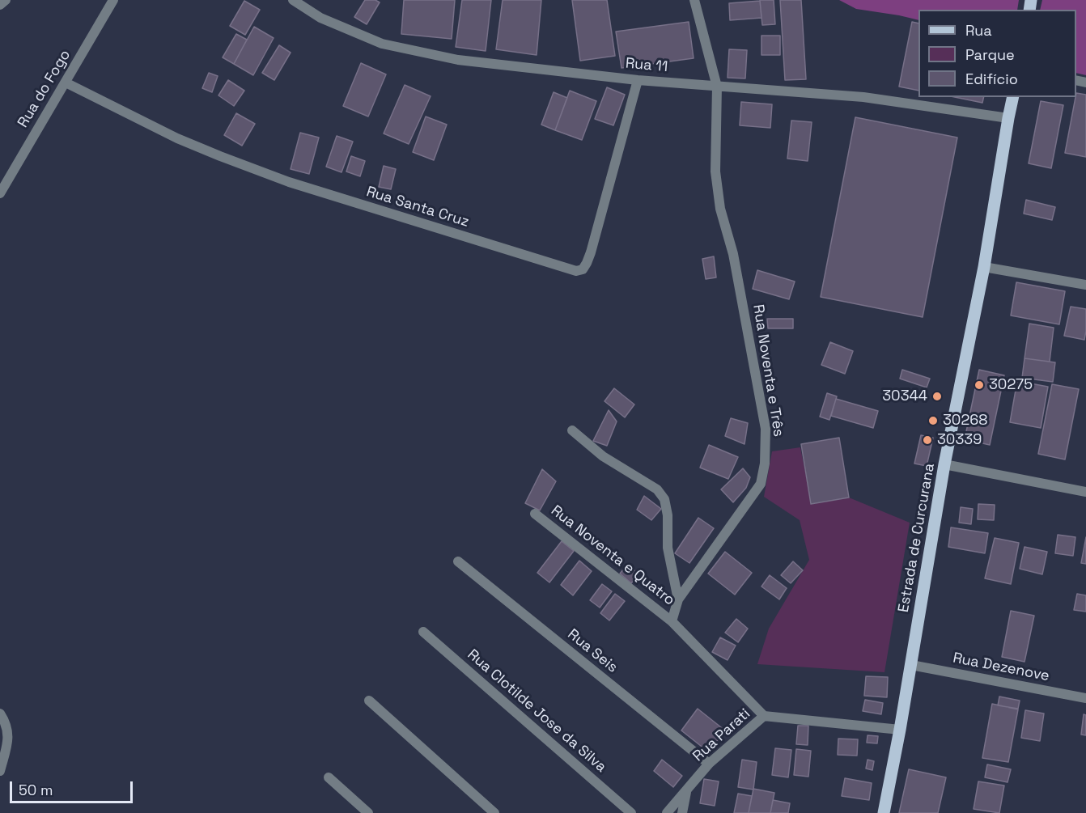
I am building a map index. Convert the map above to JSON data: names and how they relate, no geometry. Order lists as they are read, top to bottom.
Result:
{
  "streets": {
    "main road": ["Estrada de Curcurana"],
    "street": [
      "Rua 11",
      "Rua do Fogo",
      "Rua Santa Cruz",
      "Rua Noventa e Três",
      "Rua Noventa e Quatro",
      "Rua Seis",
      "Rua Dezenove",
      "Rua Clotilde Jose da Silva",
      "Rua Parati"
    ]
  },
  "crossings": [
    ["Rua 11", "Rua Santa Cruz"],
    ["Rua 11", "Rua Noventa e Três"],
    ["Rua 11", "Estrada de Curcurana"],
    ["Rua do Fogo", "Rua Santa Cruz"],
    ["Rua Noventa e Três", "Rua Noventa e Quatro"],
    ["Estrada de Curcurana", "Rua Dezenove"],
    ["Estrada de Curcurana", "Rua Parati"],
    ["Rua Seis", "Rua Parati"]
  ],
  "places": [
    "30275",
    "30344",
    "30268",
    "30339"
  ],
  "legend": ["Rua", "Parque", "Edifício"],
  "scale_bar": "50 m"
}
